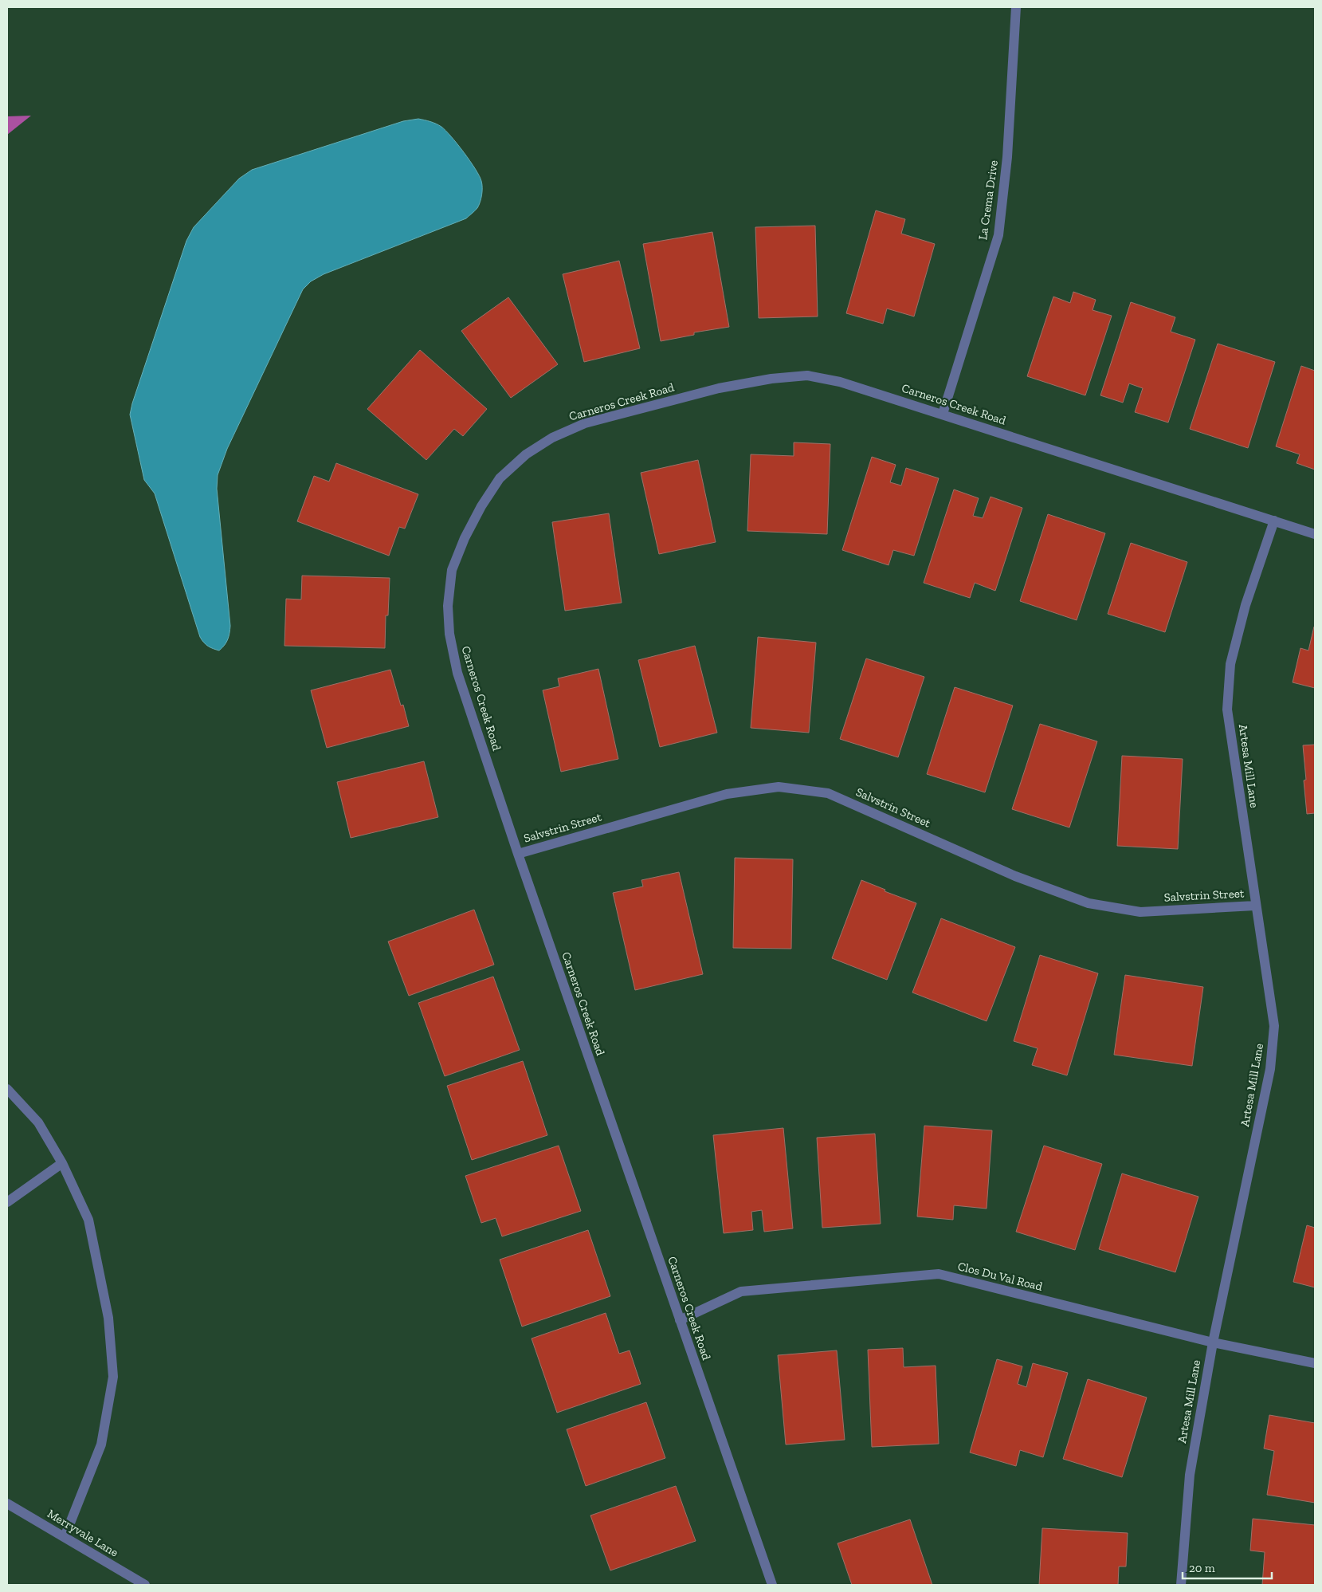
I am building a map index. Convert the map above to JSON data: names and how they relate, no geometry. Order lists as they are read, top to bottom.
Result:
{
  "streets": {
    "street": [
      "La Crema Drive",
      "Carneros Creek Road",
      "Artesa Mill Lane",
      "Salvstrin Street",
      "Clos Du Val Road",
      "Merryvale Lane"
    ]
  },
  "crossings": [
    ["La Crema Drive", "Carneros Creek Road"],
    ["Carneros Creek Road", "Artesa Mill Lane"],
    ["Carneros Creek Road", "Salvstrin Street"],
    ["Carneros Creek Road", "Clos Du Val Road"],
    ["Artesa Mill Lane", "Salvstrin Street"],
    ["Artesa Mill Lane", "Clos Du Val Road"]
  ],
  "scale_bar": "20 m"
}
